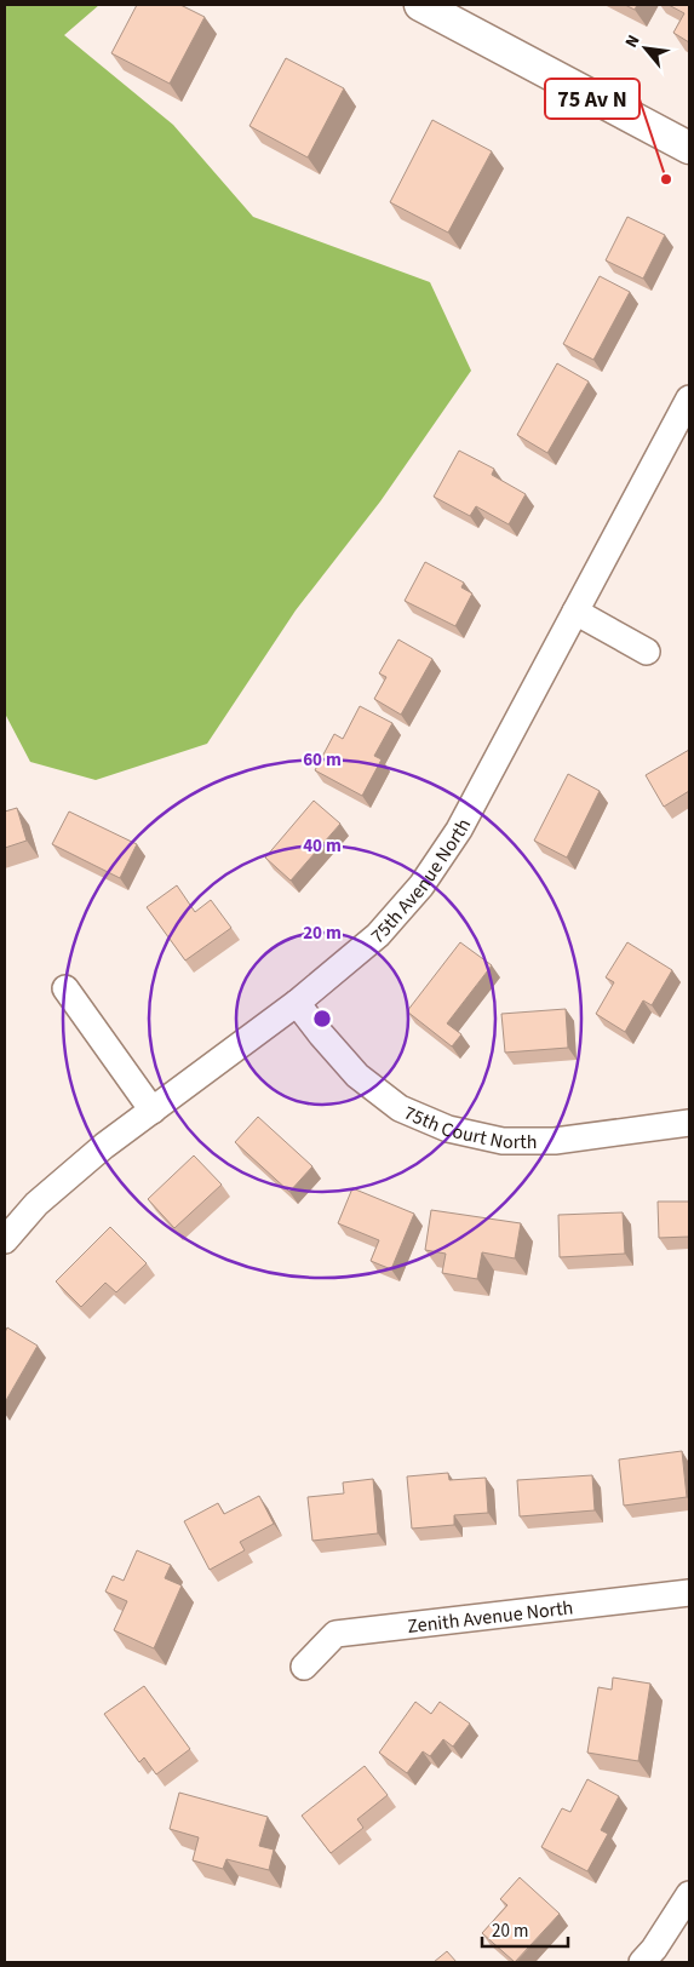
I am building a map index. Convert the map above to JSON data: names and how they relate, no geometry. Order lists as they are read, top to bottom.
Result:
{
  "streets": {
    "street": ["75th Avenue North", "75th Court North", "Zenith Avenue North"]
  },
  "crossings": [
    ["75th Avenue North", "75th Court North"]
  ],
  "places": ["75 Av N"],
  "scale_bar": "20 m",
  "north": "top left",
  "rings": ["60 m", "40 m", "20 m"]
}
